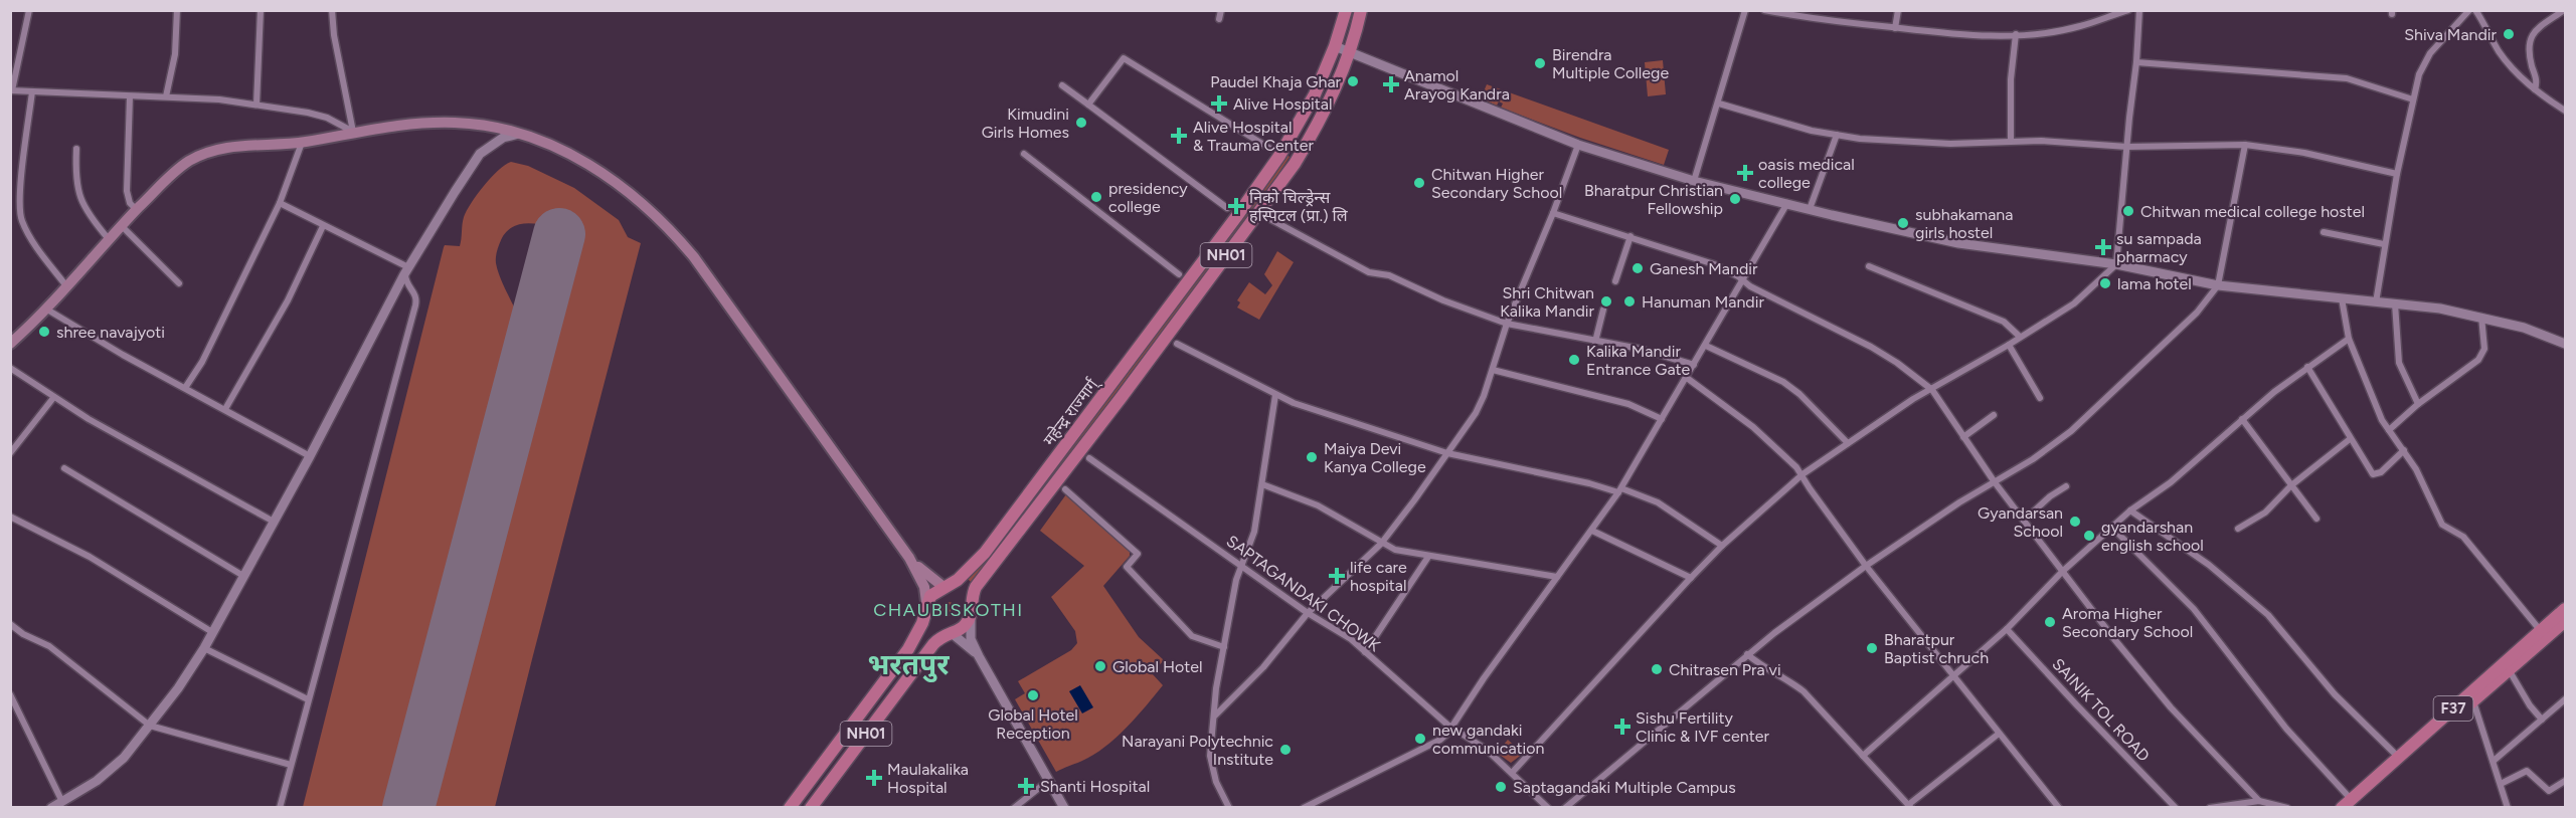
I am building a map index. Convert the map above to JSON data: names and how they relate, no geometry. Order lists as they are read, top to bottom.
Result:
{
  "streets": {
    "highway": ["NH01", "महेन्द्र राज्मार्ग्", "F37"],
    "street": ["SAPTAGANDAKI CHOWK", "SAINIK TOL ROAD"]
  },
  "crossings": [
    ["NH01", "महेन्द्र राज्मार्ग्"]
  ],
  "districts": ["CHAUBISKOTHI", "भरतपुर"],
  "places": {
    "other": [
      "Shiva Mandir",
      "Birendra Multiple College",
      "Paudel Khaja Ghar",
      "Kimudini Girls Homes",
      "Chitwan Higher Secondary School",
      "presidency college",
      "Bharatpur Christian Fellowship",
      "Chitwan medical college hostel",
      "subhakamana girls hostel",
      "Ganesh Mandir",
      "lama hotel",
      "Shri Chitwan Kalika Mandir",
      "Hanuman Mandir",
      "shree navajyoti",
      "Kalika Mandir Entrance Gate",
      "Maiya Devi Kanya College",
      "Gyandarsan School",
      "gyandarshan english school",
      "Aroma Higher Secondary School",
      "Bharatpur Baptist chruch",
      "Global Hotel",
      "Chitrasen Pra vi",
      "Global Hotel Reception",
      "new gandaki communication",
      "Narayani Polytechnic Institute",
      "Saptagandaki Multiple Campus"
    ],
    "health": [
      "Anamol Arayog Kandra",
      "Alive Hospital",
      "Alive Hospital & Trauma Center",
      "oasis medical college",
      "निको चिल्ड्रेन्स हस्पिटल (प्रा.) लि",
      "su sampada pharmacy",
      "life care hospital",
      "Sishu Fertility Clinic & IVF center",
      "Maulakalika Hospital",
      "Shanti Hospital"
    ]
  }
}
